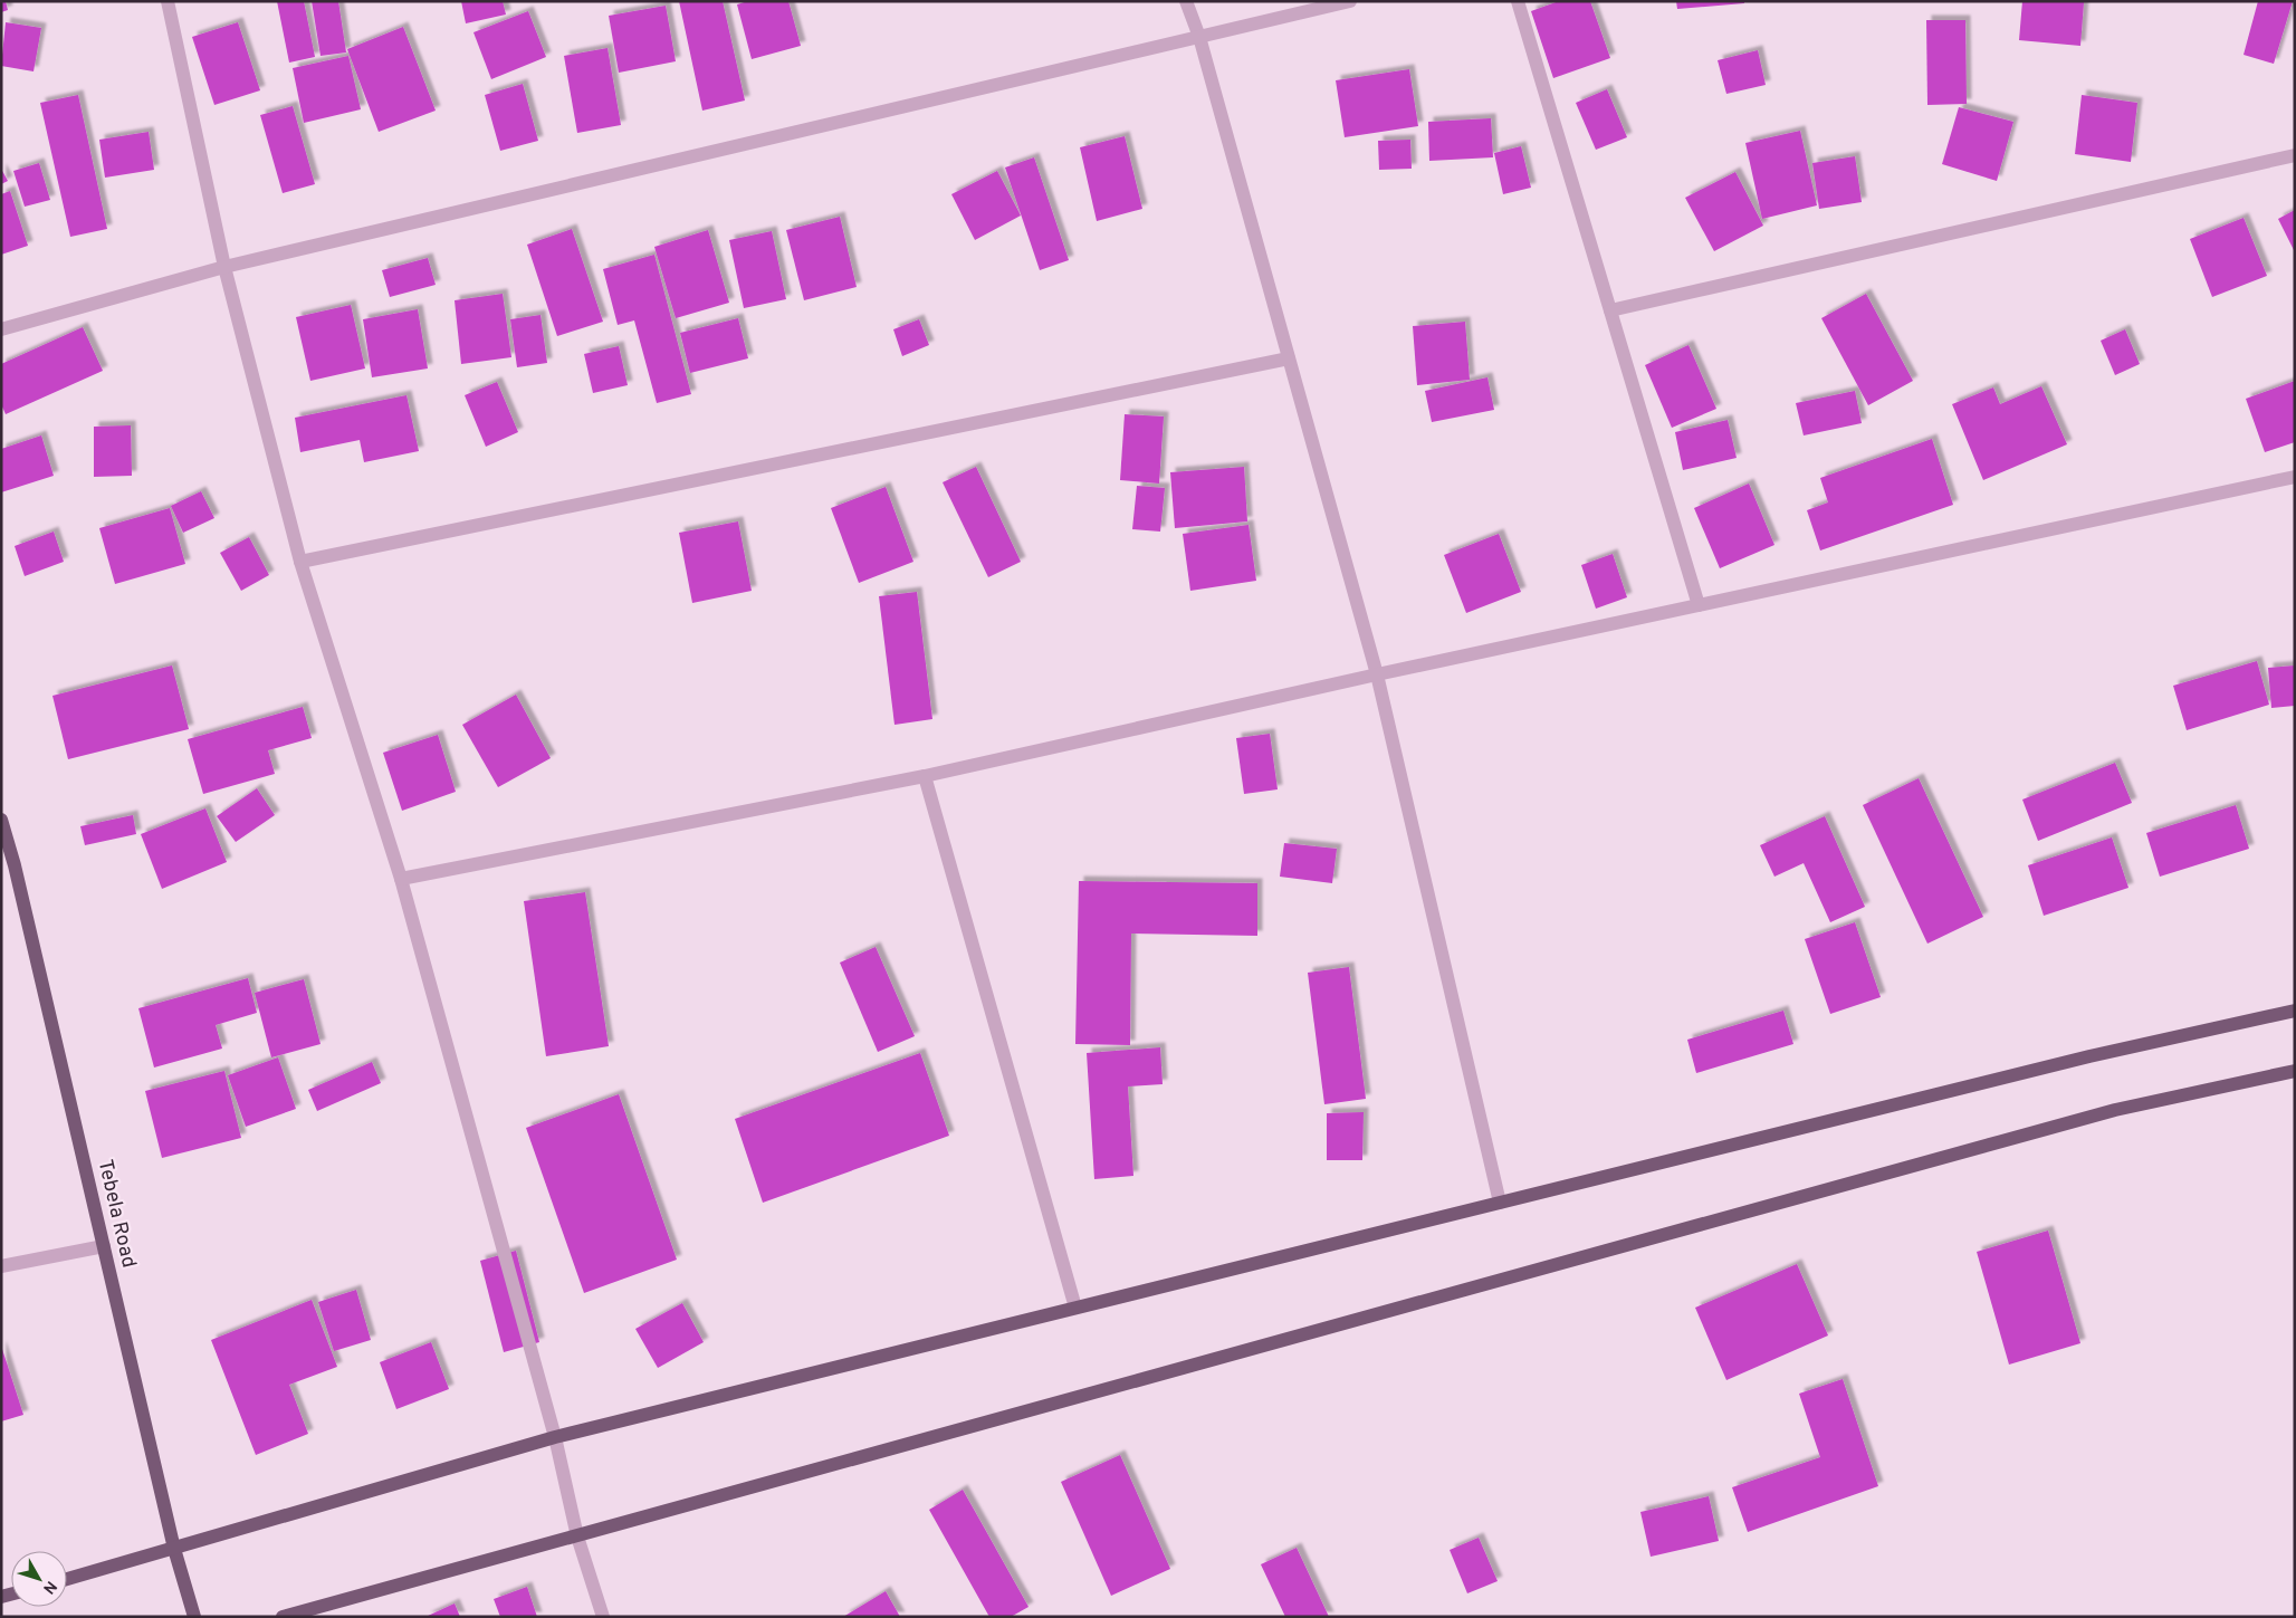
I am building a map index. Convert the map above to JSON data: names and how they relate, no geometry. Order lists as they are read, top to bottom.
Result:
{
  "streets": {
    "main road": ["Tebela Road"]
  },
  "north": "bottom right"
}
